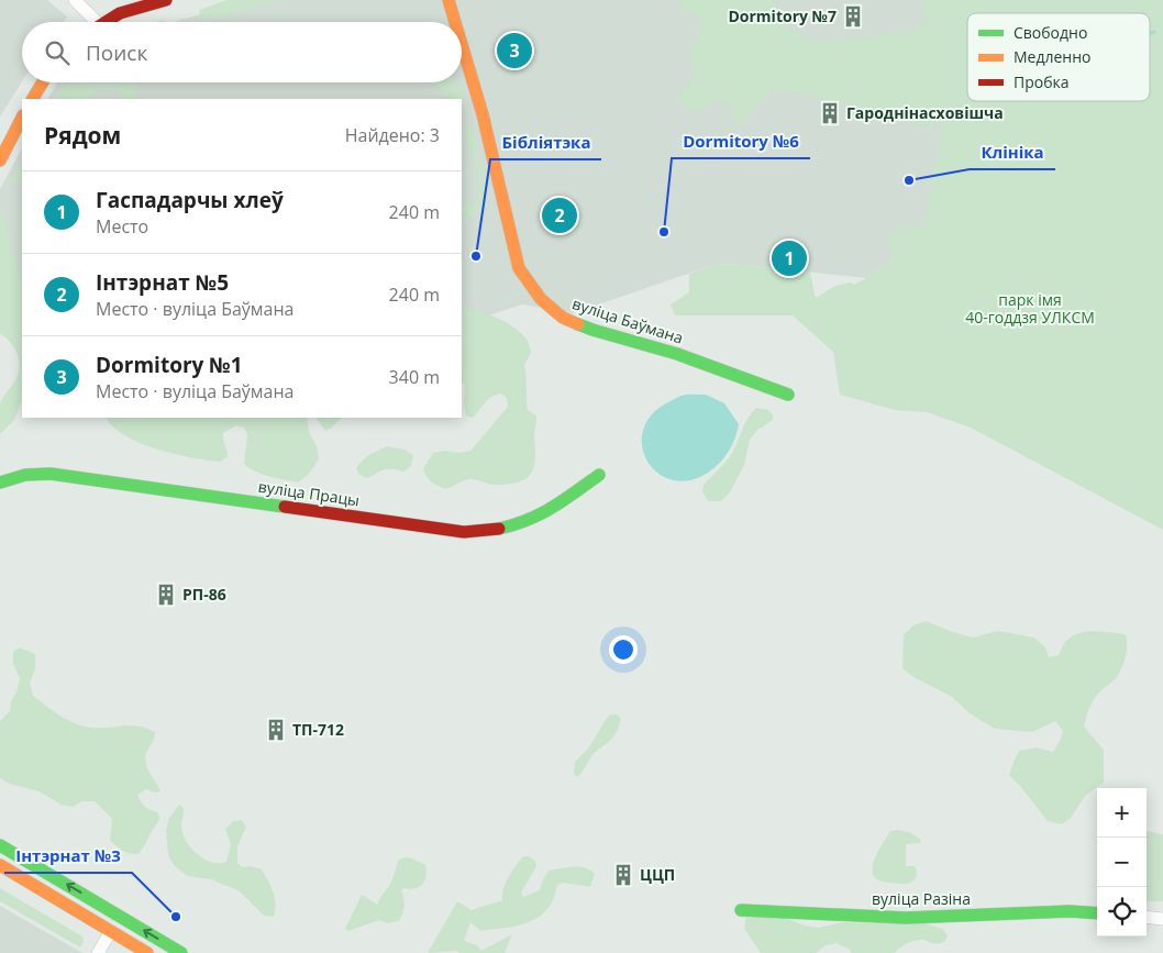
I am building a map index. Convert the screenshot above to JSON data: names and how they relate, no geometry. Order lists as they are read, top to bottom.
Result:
{
  "streets": {
    "street": ["вуліца Баўмана", "вуліца Працы", "вуліца Разіна"]
  },
  "parks": ["парк імя 40-годдзя УЛКСМ"],
  "places": {
    "building": [
      "Dormitory №7",
      "Гароднінасховішча",
      "РП-86",
      "ТП-712",
      "ЦЦП"
    ],
    "other": [
      "Клініка",
      "Dormitory №6",
      "Бібліятэка",
      "Інтэрнат №3"
    ]
  },
  "legend": ["Свободно", "Медленно", "Пробка"],
  "page": {
    "search": "Поиск",
    "pins": ["3", "2", "1"],
    "heading": ["Рядом", "Найдено: 3"],
    "list": [
      {
        "mark": "1",
        "name": "Гаспадарчы хлеў",
        "note": "Место",
        "value": "240 m"
      },
      {
        "mark": "2",
        "name": "Інтэрнат №5",
        "note": "Место · вуліца Баўмана",
        "value": "240 m"
      },
      {
        "mark": "3",
        "name": "Dormitory №1",
        "note": "Место · вуліца Баўмана",
        "value": "340 m"
      }
    ],
    "map_buttons": ["+", "−"]
  }
}
